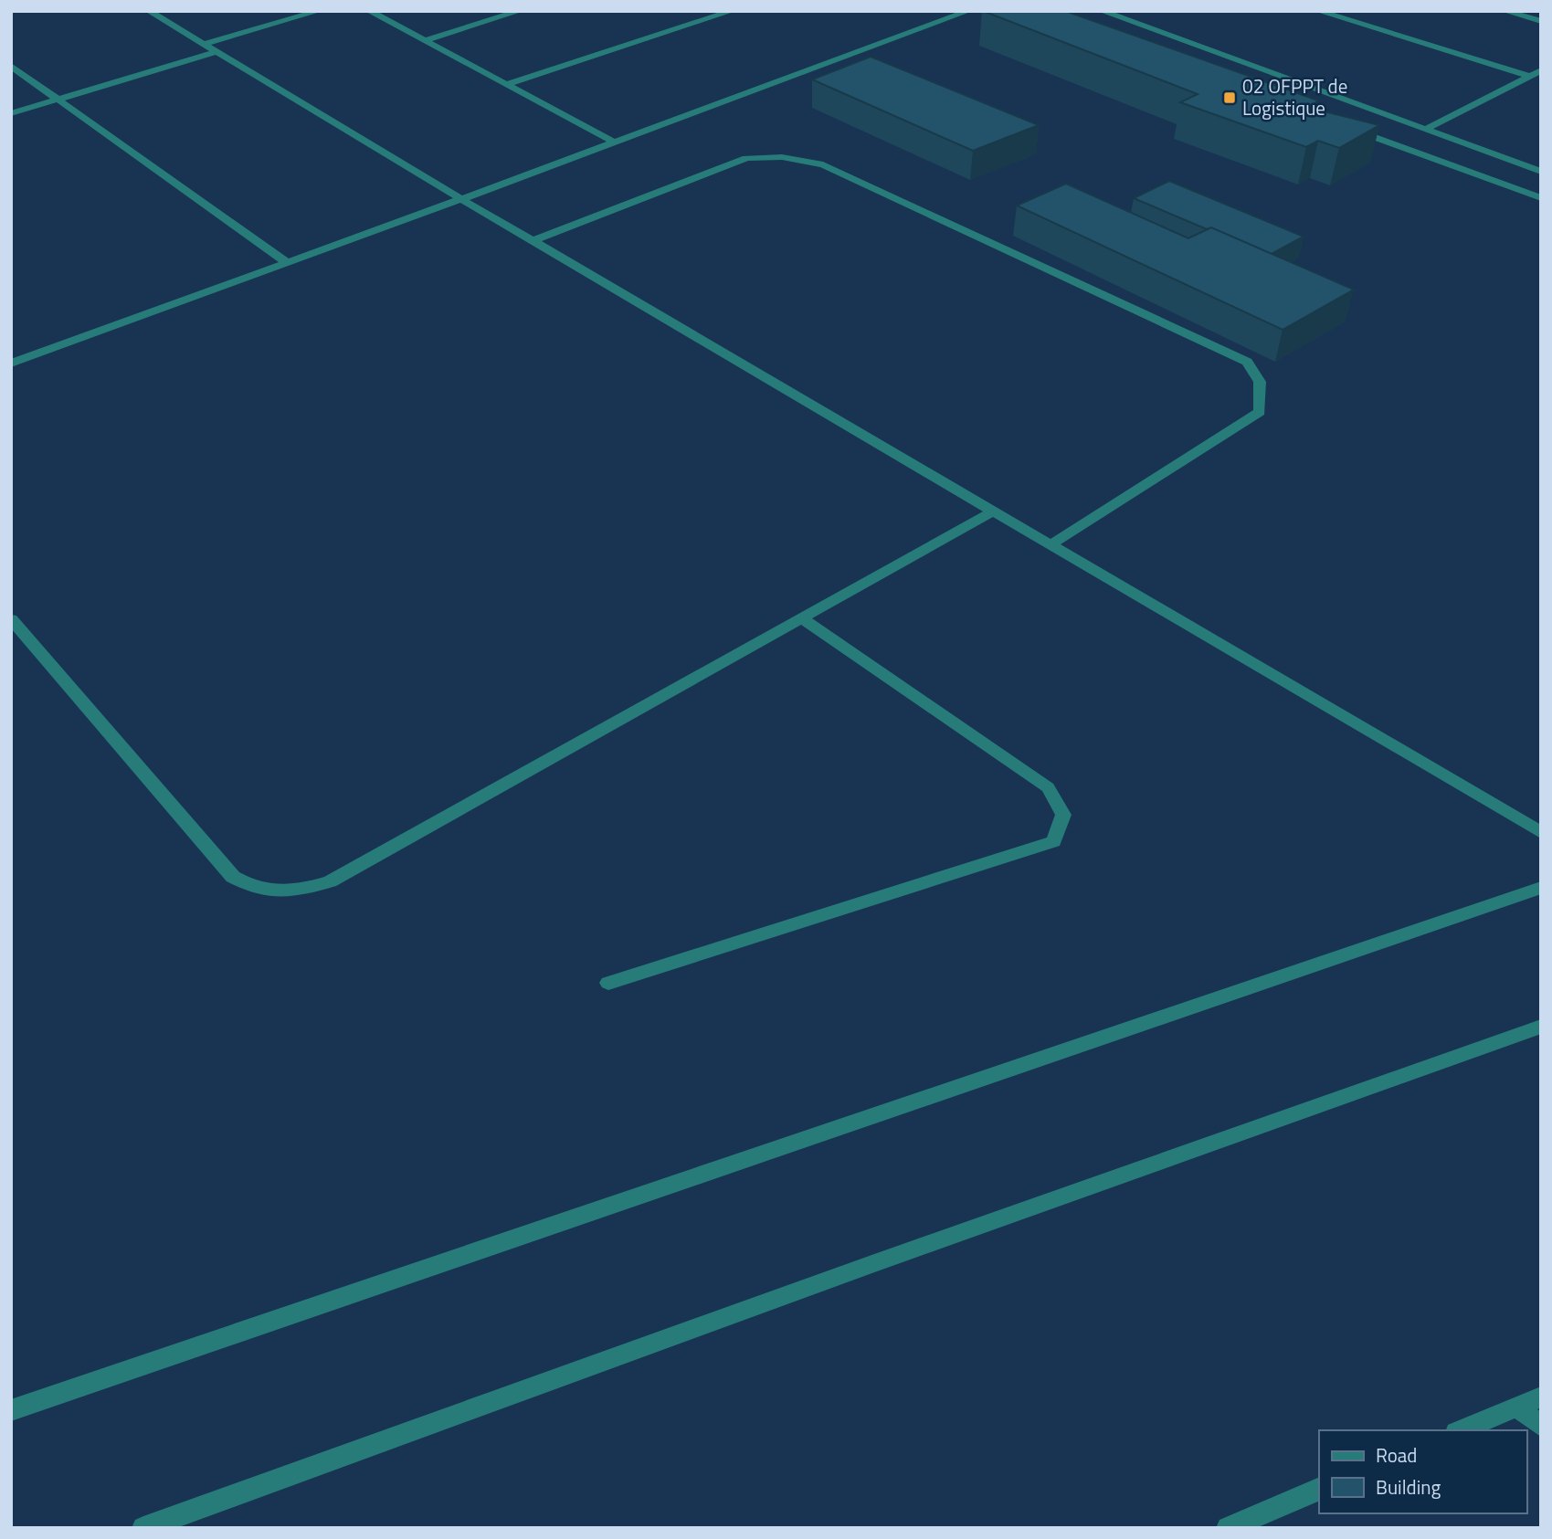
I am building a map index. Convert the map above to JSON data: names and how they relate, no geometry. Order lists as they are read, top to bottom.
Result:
{
  "places": {
    "transit": ["02 OFPPT de Logistique"]
  },
  "legend": ["Road", "Building"]
}
